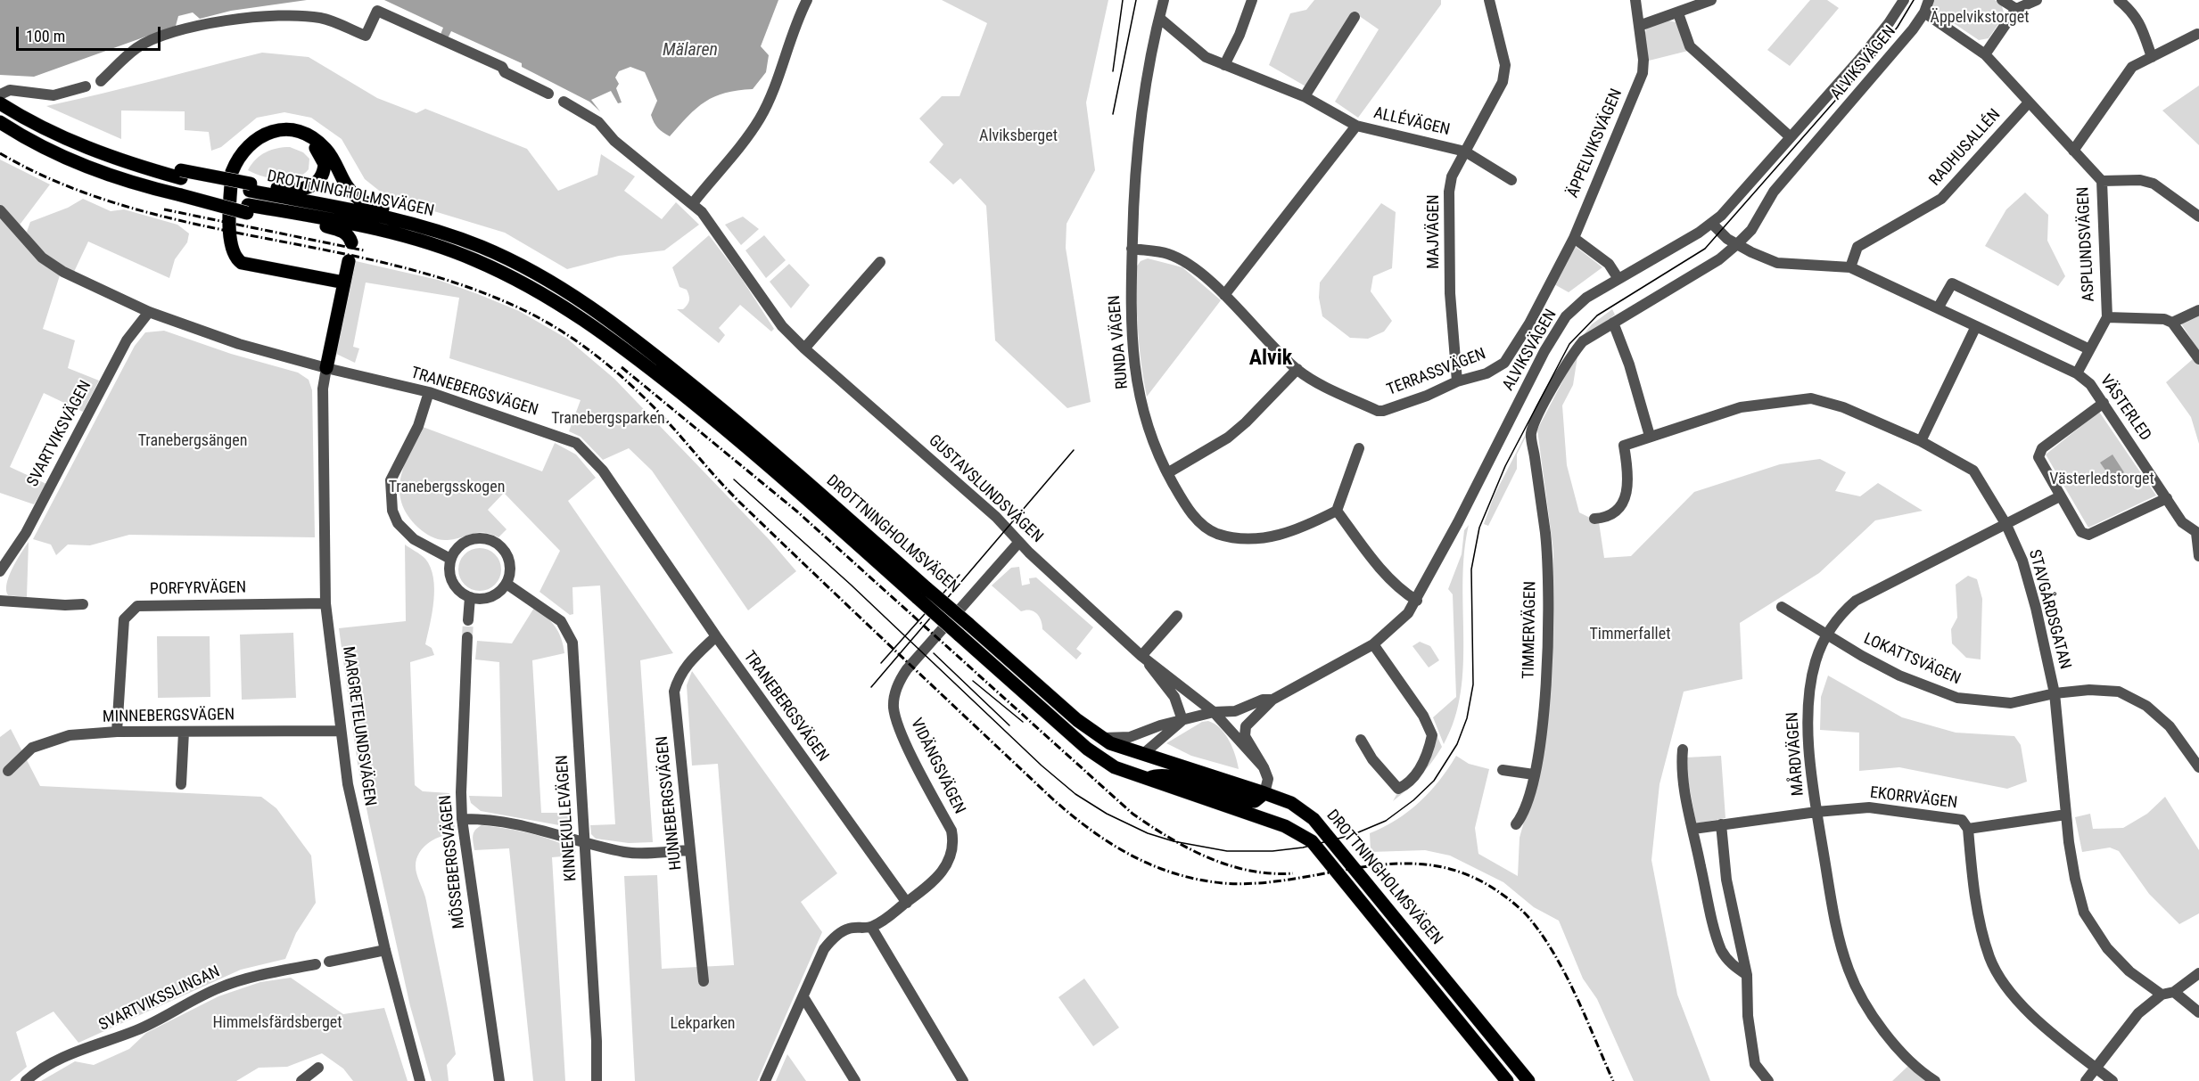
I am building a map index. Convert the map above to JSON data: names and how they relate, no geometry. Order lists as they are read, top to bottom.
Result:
{
  "streets": {
    "main road": ["DROTTNINGHOLMSVÄGEN"],
    "street": [
      "ALVIKSVÄGEN",
      "ALLÉVÄGEN",
      "ÄPPELVIKSVÄGEN",
      "RADHUSALLÉN",
      "MAJVÄGEN",
      "ASPLUNDSVÄGEN",
      "RUNDA VÄGEN",
      "TERRASSVÄGEN",
      "TRANEBERGSVÄGEN",
      "VÄSTERLED",
      "SVARTVIKSVÄGEN",
      "GUSTAVSLUNDSVÄGEN",
      "PORFYRVÄGEN",
      "STAVGÅRDSGATAN",
      "TIMMERVÄGEN",
      "LOKATTSVÄGEN",
      "MINNEBERGSVÄGEN",
      "MARGRETELUNDSVÄGEN",
      "MÅRDVÄGEN",
      "VIDÄNGSVÄGEN",
      "EKORRVÄGEN",
      "HUNNEBERGSVÄGEN",
      "KINNEKULLEVÄGEN",
      "MÖSSEBERGSVÄGEN",
      "SVARTVIKSSLINGAN"
    ]
  },
  "crossings": [
    ["ALVIKSVÄGEN", "DROTTNINGHOLMSVÄGEN"],
    ["ALVIKSVÄGEN", "VÄSTERLED"],
    ["ALVIKSVÄGEN", "GUSTAVSLUNDSVÄGEN"],
    ["ALVIKSVÄGEN", "TIMMERVÄGEN"],
    ["ALLÉVÄGEN", "MAJVÄGEN"],
    ["ALLÉVÄGEN", "RUNDA VÄGEN"],
    ["ÄPPELVIKSVÄGEN", "TERRASSVÄGEN"],
    ["RADHUSALLÉN", "ASPLUNDSVÄGEN"],
    ["RADHUSALLÉN", "VÄSTERLED"],
    ["MAJVÄGEN", "TERRASSVÄGEN"],
    ["ASPLUNDSVÄGEN", "VÄSTERLED"],
    ["RUNDA VÄGEN", "TERRASSVÄGEN"],
    ["TRANEBERGSVÄGEN", "SVARTVIKSVÄGEN"],
    ["TRANEBERGSVÄGEN", "MARGRETELUNDSVÄGEN"],
    ["TRANEBERGSVÄGEN", "VIDÄNGSVÄGEN"],
    ["TRANEBERGSVÄGEN", "HUNNEBERGSVÄGEN"],
    ["GUSTAVSLUNDSVÄGEN", "VIDÄNGSVÄGEN"],
    ["PORFYRVÄGEN", "MINNEBERGSVÄGEN"],
    ["PORFYRVÄGEN", "MARGRETELUNDSVÄGEN"],
    ["STAVGÅRDSGATAN", "LOKATTSVÄGEN"],
    ["STAVGÅRDSGATAN", "MÅRDVÄGEN"],
    ["STAVGÅRDSGATAN", "EKORRVÄGEN"],
    ["LOKATTSVÄGEN", "MÅRDVÄGEN"],
    ["MINNEBERGSVÄGEN", "MARGRETELUNDSVÄGEN"],
    ["MÅRDVÄGEN", "EKORRVÄGEN"]
  ],
  "districts": ["Alvik"],
  "water": ["Mälaren"],
  "parks": [
    "Äppelvikstorget",
    "Alviksberget",
    "Tranebergsparken",
    "Tranebergsängen",
    "Västerledstorget",
    "Tranebergsskogen",
    "Timmerfallet",
    "Himmelsfärdsberget",
    "Lekparken"
  ],
  "scale_bar": "100 m"
}
